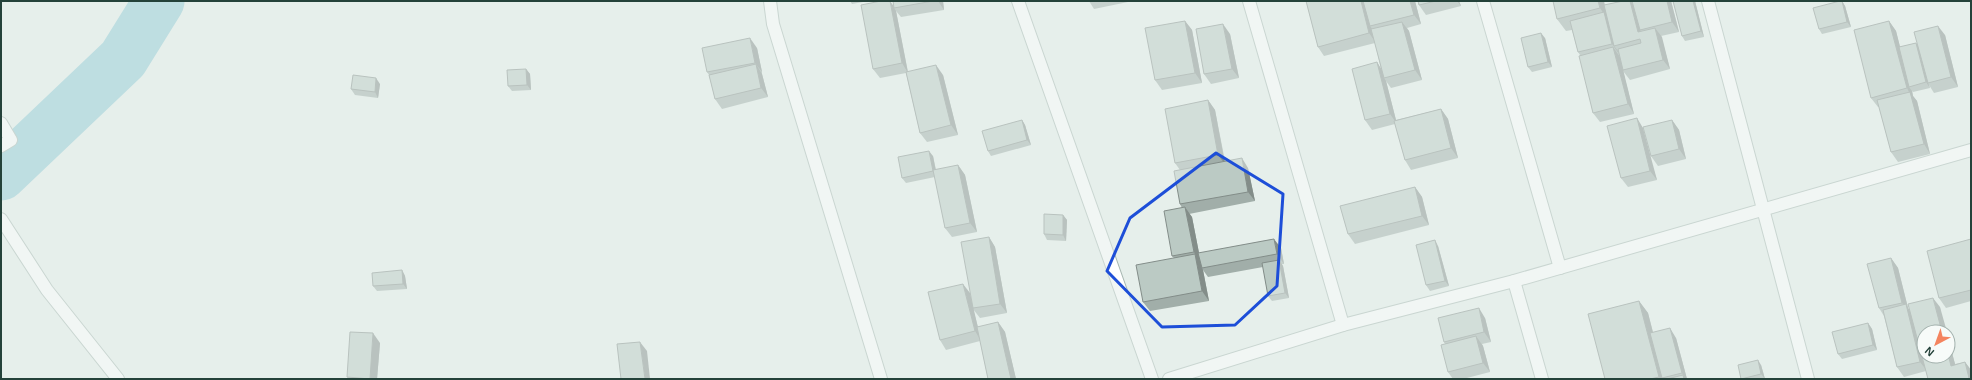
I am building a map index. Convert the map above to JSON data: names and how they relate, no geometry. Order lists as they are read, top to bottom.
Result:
{
  "north": "bottom left"
}
